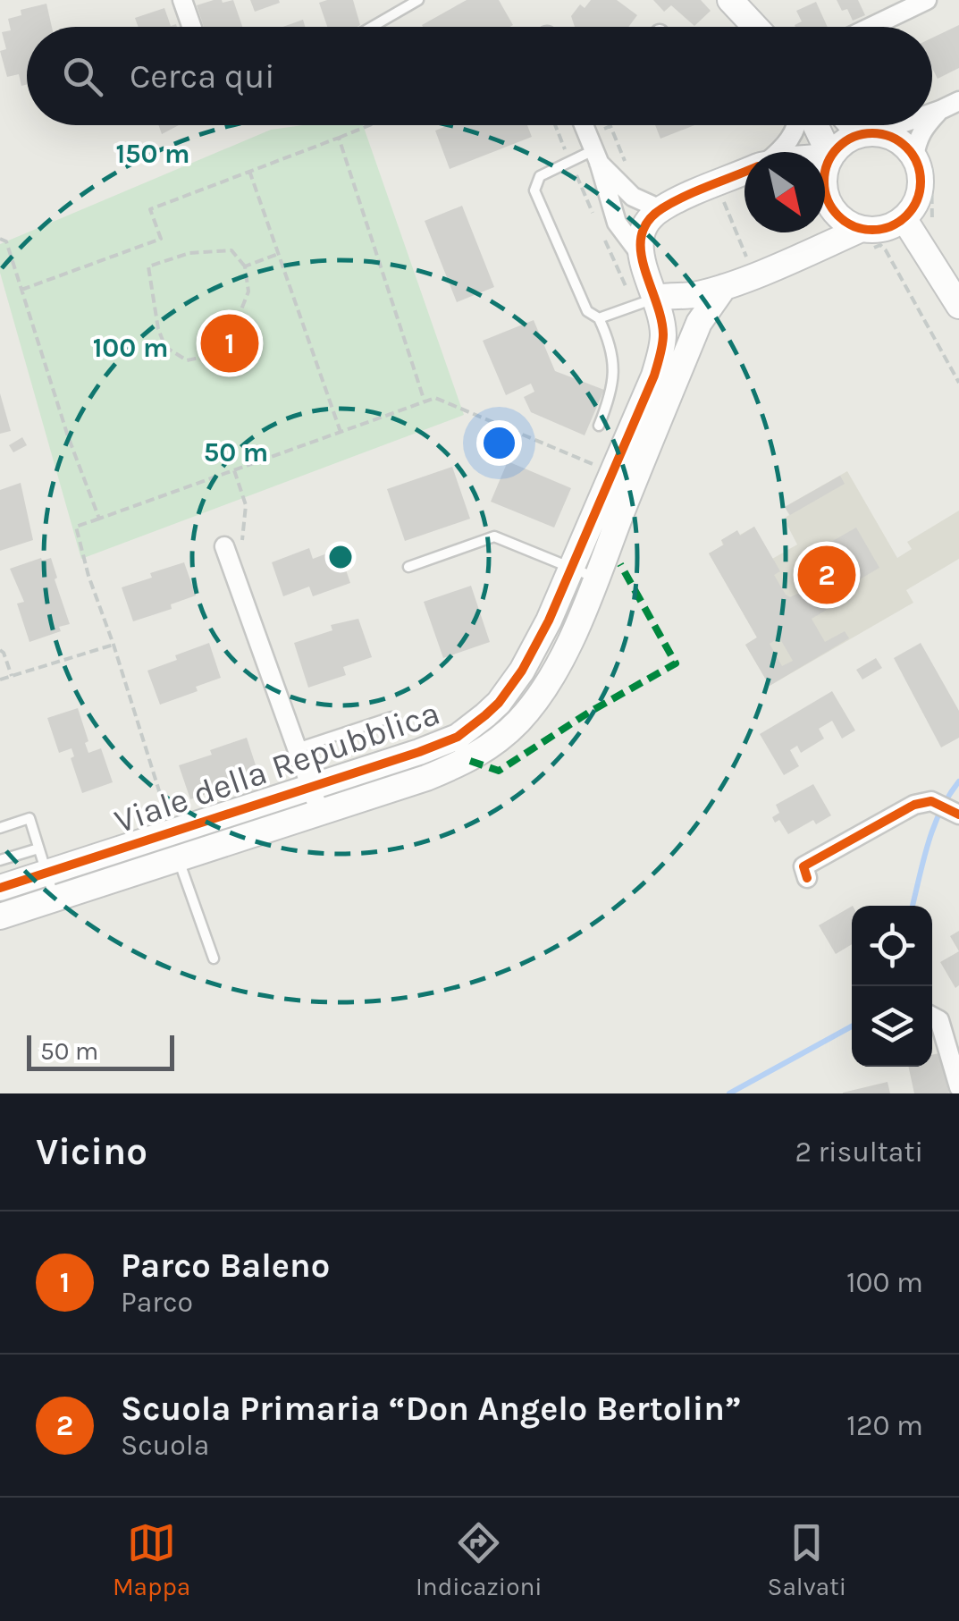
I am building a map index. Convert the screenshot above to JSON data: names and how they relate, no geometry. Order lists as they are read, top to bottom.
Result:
{
  "streets": {
    "street": ["Viale della Repubblica"]
  },
  "scale_bar": "50 m",
  "north": "bottom right",
  "page": {
    "search": "Cerca qui",
    "pins": ["1", "2"],
    "scale": "50 m",
    "heading": ["Vicino", "2 risultati"],
    "list": [
      {
        "mark": "1",
        "name": "Parco Baleno",
        "note": "Parco",
        "value": "100 m"
      },
      {
        "mark": "2",
        "name": "Scuola Primaria “Don Angelo Bertolin”",
        "note": "Scuola",
        "value": "120 m"
      }
    ],
    "nav": ["Mappa", "Indicazioni", "Salvati"]
  },
  "rings": ["150 m", "100 m", "50 m"]
}
